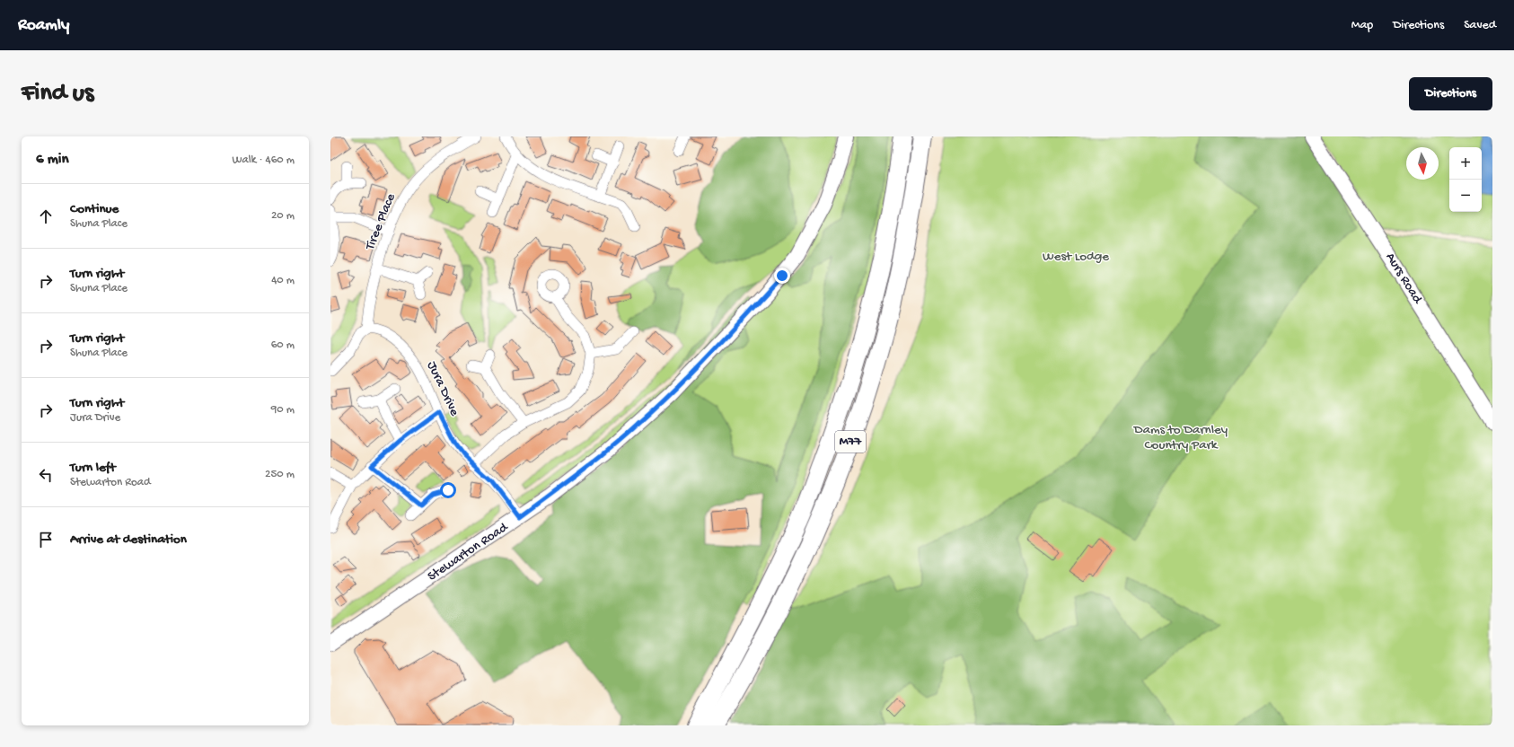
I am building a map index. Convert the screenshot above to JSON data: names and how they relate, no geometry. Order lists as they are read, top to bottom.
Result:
{
  "streets": {
    "highway": ["M77"],
    "main road": ["Aurs Road", "Stewarton Road"],
    "street": ["Tiree Place", "Jura Drive"]
  },
  "crossings": [
    ["Tiree Place", "Jura Drive"],
    ["Jura Drive", "Stewarton Road"]
  ],
  "parks": ["West Lodge", "Dams to Darnley Country Park"],
  "north": "bottom",
  "page": {
    "header": "Roamly",
    "nav": ["Map", "Directions", "Saved"],
    "buttons": "Directions",
    "title": "Find us",
    "heading": ["6 min", "Walk · 460 m"],
    "map_buttons": ["+", "−"],
    "list": [
      ["Continue", "Shuna Place", "20 m"],
      ["Turn right", "Shuna Place", "40 m"],
      ["Turn right", "Shuna Place", "60 m"],
      ["Turn right", "Jura Drive", "90 m"],
      ["Turn left", "Stewarton Road", "250 m"],
      "Arrive at destination"
    ]
  }
}
